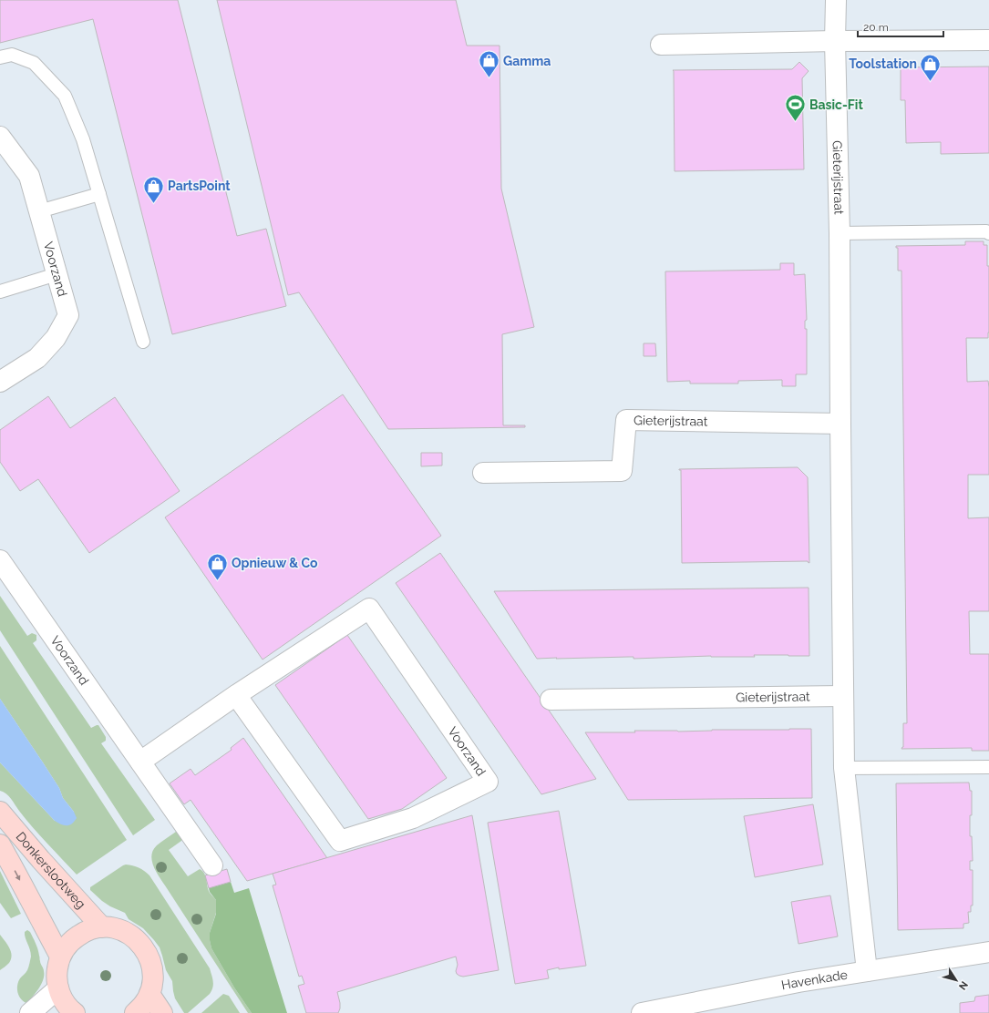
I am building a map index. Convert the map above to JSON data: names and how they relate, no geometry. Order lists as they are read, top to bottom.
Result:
{
  "streets": {
    "street": [
      "Gieterijstraat",
      "Voorzand",
      "Donkerslootweg",
      "Havenkade"
    ]
  },
  "crossings": [
    ["Gieterijstraat", "Havenkade"]
  ],
  "places": {
    "shop": [
      "Gamma",
      "Toolstation",
      "PartsPoint",
      "Opnieuw & Co"
    ],
    "sports": ["Basic-Fit"]
  },
  "scale_bar": "20 m",
  "north": "bottom right"
}
